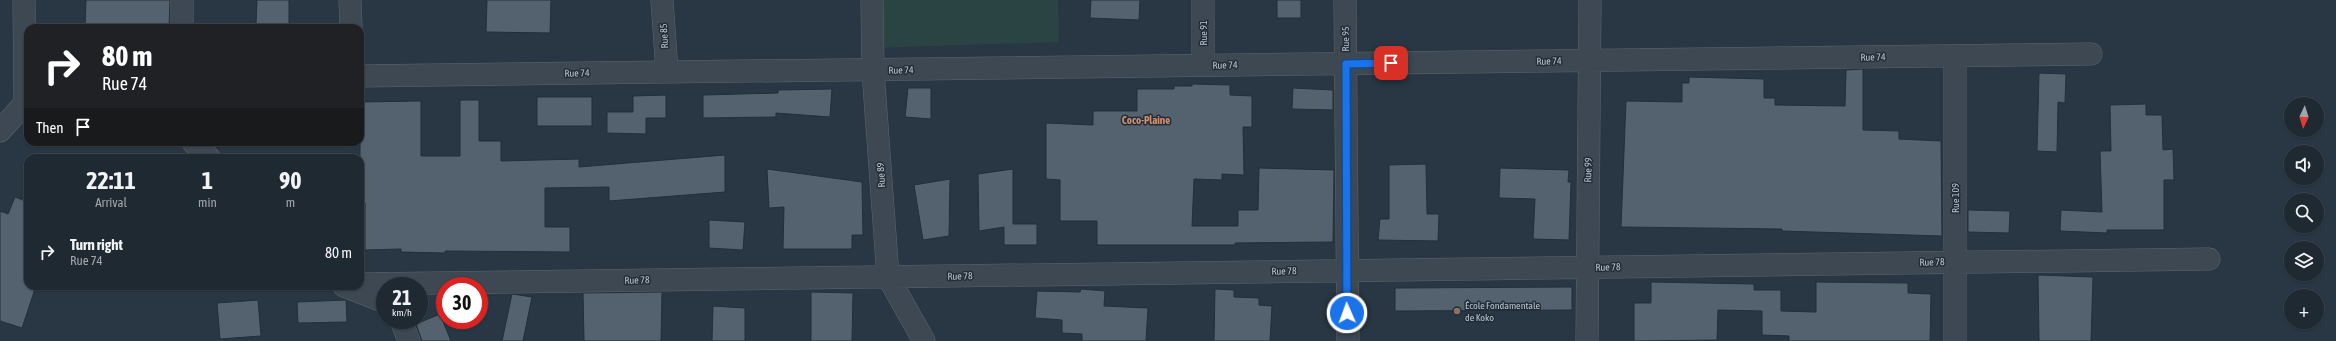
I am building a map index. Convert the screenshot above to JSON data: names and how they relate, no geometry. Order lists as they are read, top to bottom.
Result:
{
  "streets": {
    "street": [
      "Rue 91",
      "Rue 85",
      "Rue 95",
      "Rue 74",
      "Rue 99",
      "Rue 89",
      "Rue 109",
      "Rue 78"
    ]
  },
  "crossings": [
    ["Rue 91", "Rue 74"],
    ["Rue 85", "Rue 74"],
    ["Rue 95", "Rue 74"],
    ["Rue 95", "Rue 78"],
    ["Rue 74", "Rue 99"],
    ["Rue 74", "Rue 89"],
    ["Rue 74", "Rue 109"],
    ["Rue 99", "Rue 78"],
    ["Rue 89", "Rue 78"],
    ["Rue 109", "Rue 78"]
  ],
  "districts": ["Coco-Plaine"],
  "places": ["École Fondamentale de Koko"],
  "north": "bottom",
  "page": {
    "turn": ["80 m", "Rue 74"],
    "map_buttons": "+",
    "then": "Then",
    "eta": [
      "22:11",
      "Arrival",
      "1",
      "min",
      "90",
      "m"
    ],
    "list": [
      {
        "name": "Turn right",
        "note": "Rue 74",
        "value": "80 m"
      }
    ],
    "speed": "21 km/h",
    "limit": "30"
  }
}
